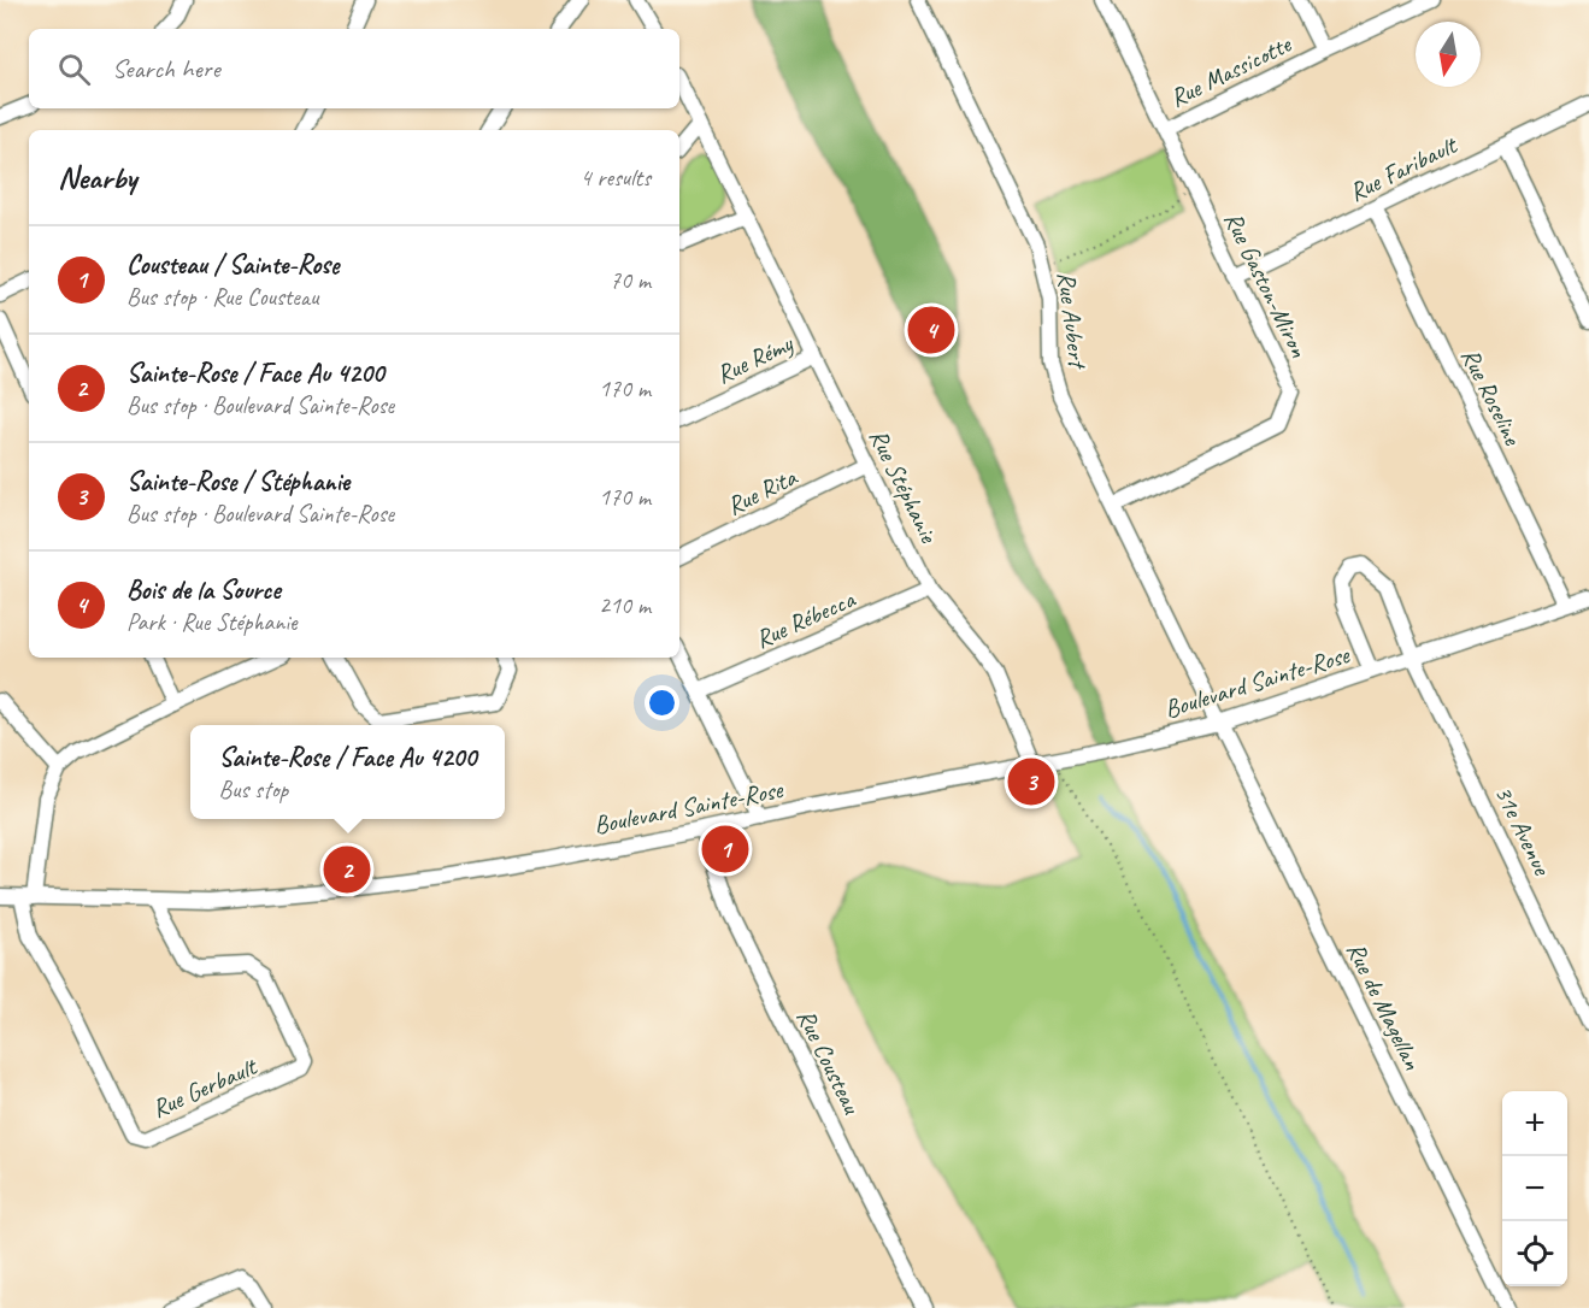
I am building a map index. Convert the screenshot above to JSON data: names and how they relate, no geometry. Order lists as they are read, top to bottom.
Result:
{
  "streets": {
    "street": [
      "Rue Massicotte",
      "Rue Faribault",
      "Rue Gaston-Miron",
      "Rue Aubert",
      "Rue Rémy",
      "Rue Roseline",
      "Rue Stéphanie",
      "Rue Rita",
      "Rue Rébecca",
      "Boulevard Sainte-Rose",
      "31e Avenue",
      "Rue de Magellan",
      "Rue Cousteau",
      "Rue Gerbault"
    ]
  },
  "crossings": [
    ["Rue Massicotte", "Rue Gaston-Miron"],
    ["Rue Faribault", "Rue Gaston-Miron"],
    ["Rue Faribault", "Rue Roseline"],
    ["Rue Gaston-Miron", "Rue Aubert"],
    ["Rue Aubert", "Boulevard Sainte-Rose"],
    ["Rue Aubert", "Rue de Magellan"],
    ["Rue Rémy", "Rue Stéphanie"],
    ["Rue Roseline", "Boulevard Sainte-Rose"],
    ["Rue Stéphanie", "Rue Rita"],
    ["Rue Stéphanie", "Rue Rébecca"],
    ["Rue Stéphanie", "Boulevard Sainte-Rose"],
    ["Boulevard Sainte-Rose", "31e Avenue"],
    ["Boulevard Sainte-Rose", "Rue de Magellan"],
    ["Boulevard Sainte-Rose", "Rue Cousteau"],
    ["Boulevard Sainte-Rose", "Rue Gerbault"]
  ],
  "north": "bottom",
  "page": {
    "search": "Search here",
    "heading": ["Nearby", "4 results"],
    "list": [
      {
        "mark": "1",
        "name": "Cousteau / Sainte-Rose",
        "note": "Bus stop · Rue Cousteau",
        "value": "70 m"
      },
      {
        "mark": "2",
        "name": "Sainte-Rose / Face Au 4200",
        "note": "Bus stop · Boulevard Sainte-Rose",
        "value": "170 m"
      },
      {
        "mark": "3",
        "name": "Sainte-Rose / Stéphanie",
        "note": "Bus stop · Boulevard Sainte-Rose",
        "value": "170 m"
      },
      {
        "mark": "4",
        "name": "Bois de la Source",
        "note": "Park · Rue Stéphanie",
        "value": "210 m"
      }
    ],
    "pins": [
      "4",
      "3",
      "1",
      "2"
    ],
    "popup": ["Sainte-Rose / Face Au 4200", "Bus stop"],
    "map_buttons": ["+", "−"]
  }
}
